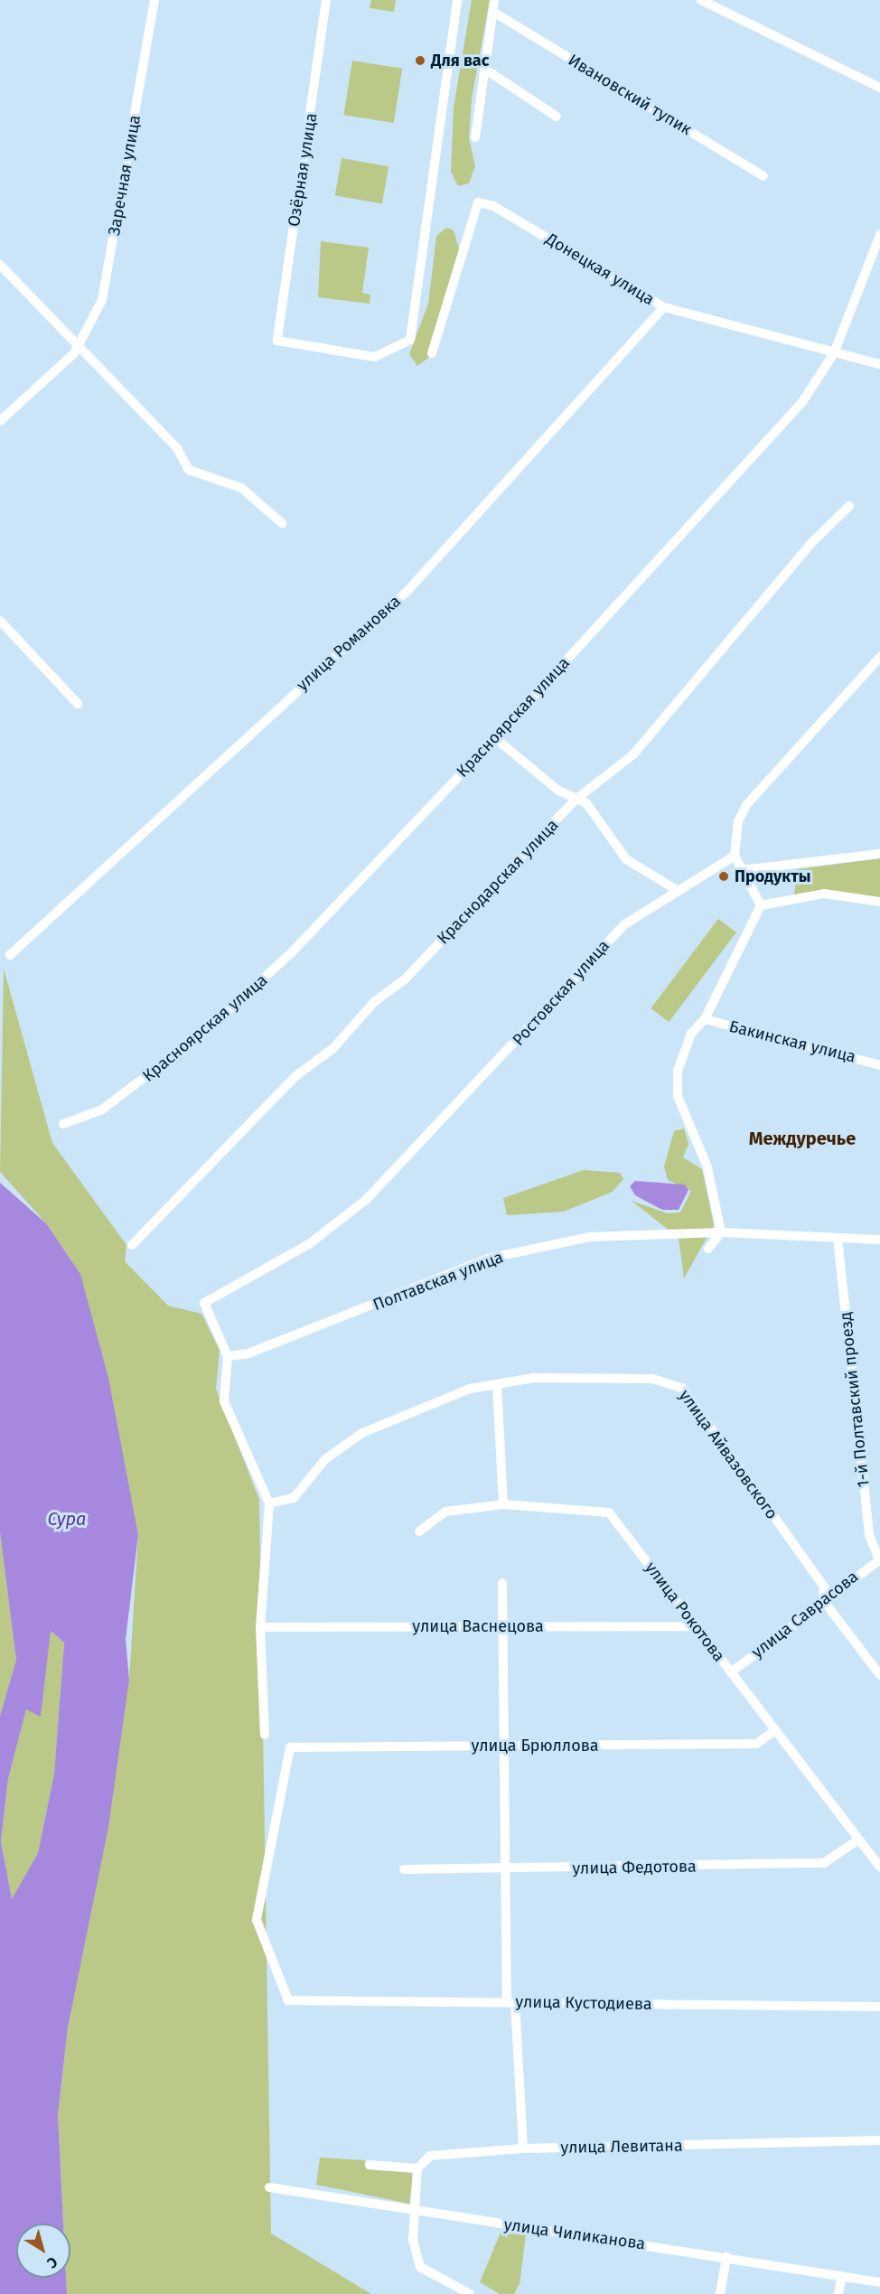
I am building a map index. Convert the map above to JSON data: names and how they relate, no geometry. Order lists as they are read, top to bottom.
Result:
{
  "streets": {
    "street": [
      "Ивановский тупик",
      "Озёрная улица",
      "Заречная улица",
      "Донецкая улица",
      "улица Романовка",
      "Красноярская улица",
      "Краснодарская улица",
      "Ростовская улица",
      "Бакинская улица",
      "Полтавская улица",
      "1-й Полтавский проезд",
      "улица Айвазовского",
      "улица Рокотова",
      "улица Саврасова",
      "улица Васнецова",
      "улица Брюллова",
      "улица Федотова",
      "улица Кустодиева",
      "улица Левитана",
      "улица Чиликанова"
    ]
  },
  "crossings": [
    ["Донецкая улица", "улица Романовка"],
    ["Донецкая улица", "Красноярская улица"],
    ["Ростовская улица", "Полтавская улица"],
    ["Полтавская улица", "1-й Полтавский проезд"],
    ["1-й Полтавский проезд", "улица Саврасова"],
    ["улица Айвазовского", "улица Саврасова"],
    ["улица Рокотова", "улица Саврасова"],
    ["улица Рокотова", "улица Васнецова"],
    ["улица Рокотова", "улица Брюллова"],
    ["улица Рокотова", "улица Федотова"],
    ["улица Брюллова", "улица Кустодиева"]
  ],
  "districts": ["Междуречье"],
  "water": ["Сура"],
  "places": ["Для вас", "Продукты"],
  "north": "bottom right"
}
